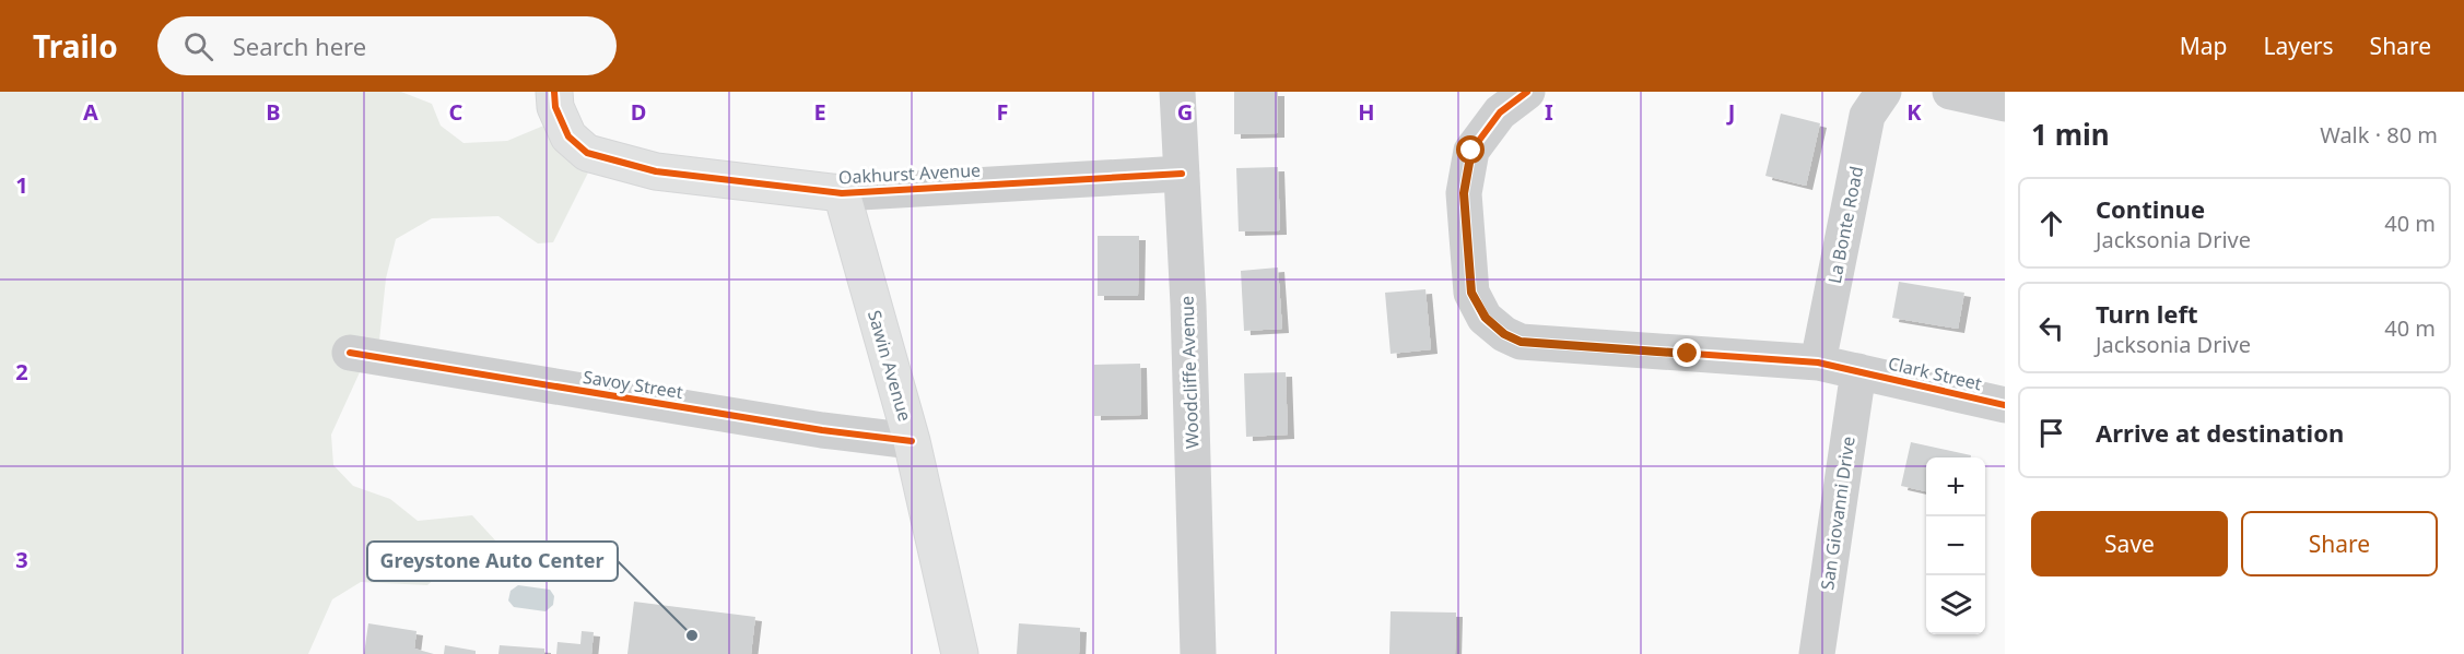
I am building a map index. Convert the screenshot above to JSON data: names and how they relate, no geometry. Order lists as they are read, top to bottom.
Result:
{
  "streets": {
    "street": [
      "Oakhurst Avenue",
      "La Bonte Road",
      "Sawin Avenue",
      "Woodcliffe Avenue",
      "Clark Street",
      "Savoy Street",
      "San Giovanni Drive"
    ]
  },
  "crossings": [
    ["Oakhurst Avenue", "Sawin Avenue"],
    ["Oakhurst Avenue", "Woodcliffe Avenue"],
    ["La Bonte Road", "Clark Street"],
    ["Sawin Avenue", "Savoy Street"],
    ["Clark Street", "San Giovanni Drive"]
  ],
  "places": ["Greystone Auto Center"],
  "page": {
    "header": "Trailo",
    "search": "Search here",
    "nav": ["Map", "Layers", "Share"],
    "heading": ["1 min", "Walk · 80 m"],
    "list": [
      ["Continue", "Jacksonia Drive", "40 m"],
      ["Turn left", "Jacksonia Drive", "40 m"],
      "Arrive at destination"
    ],
    "map_buttons": ["+", "−"],
    "buttons": ["Save", "Share"]
  },
  "grid": {
    "columns": [
      "A",
      "B",
      "C",
      "D",
      "E",
      "F",
      "G",
      "H",
      "I",
      "J",
      "K"
    ],
    "rows": ["1", "2", "3"]
  }
}
